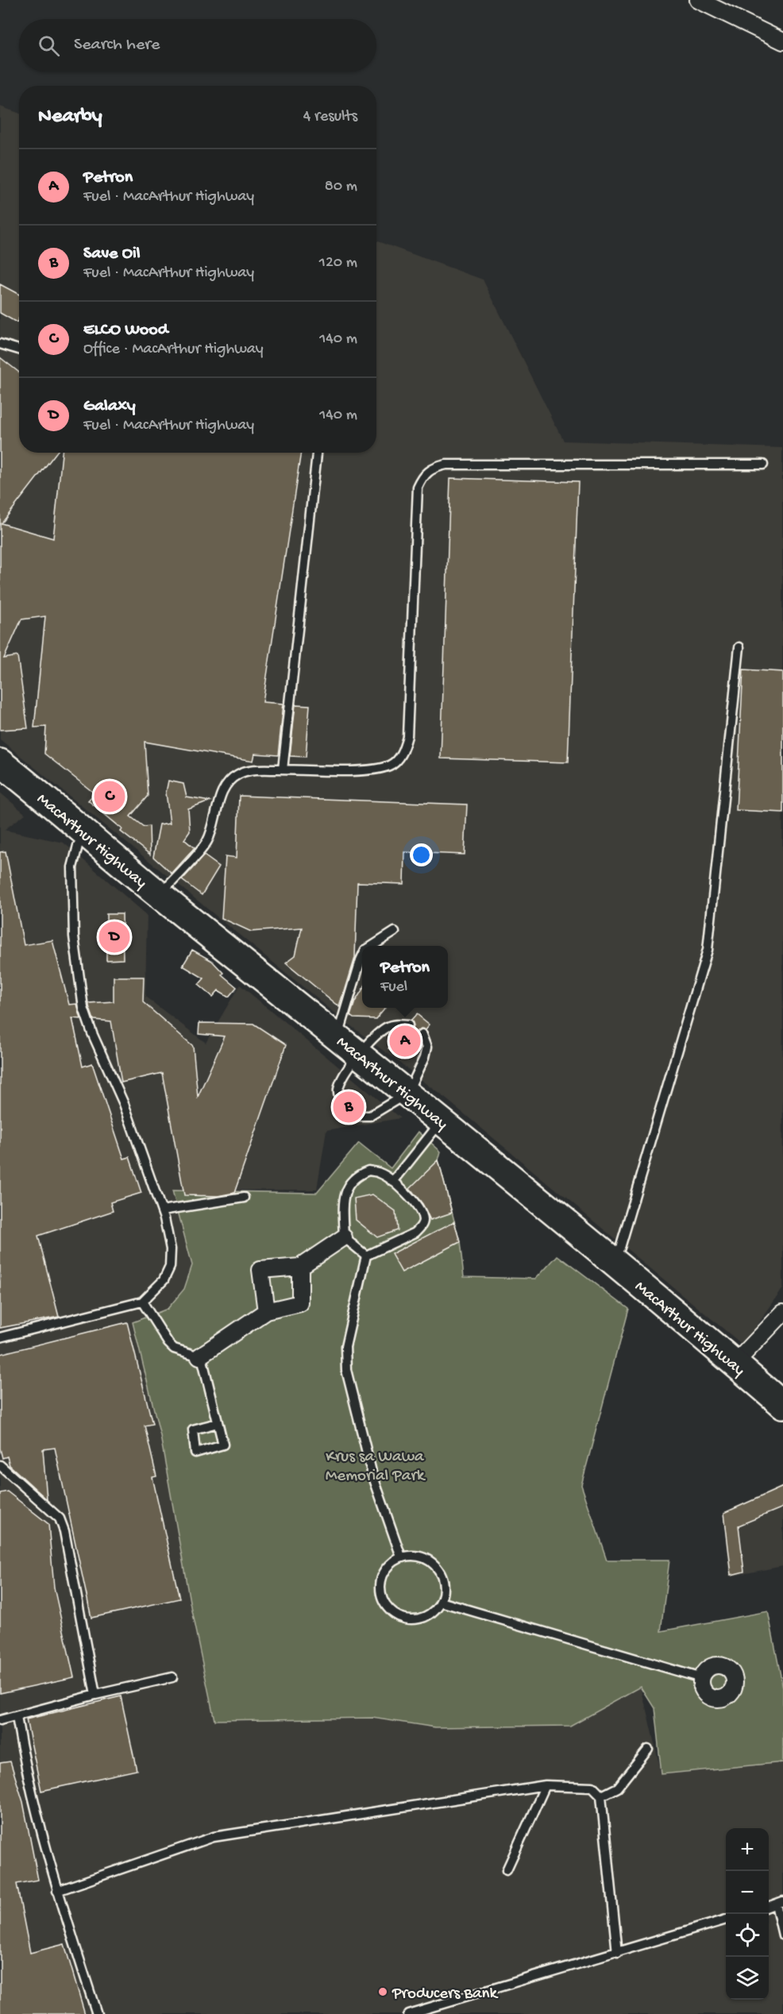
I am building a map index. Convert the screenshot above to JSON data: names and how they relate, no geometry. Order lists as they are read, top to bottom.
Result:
{
  "streets": {
    "highway": ["MacArthur Highway"]
  },
  "parks": ["Krus sa Wawa Memorial Park"],
  "places": ["Producers Bank"],
  "page": {
    "search": "Search here",
    "heading": ["Nearby", "4 results"],
    "list": [
      {
        "mark": "A",
        "name": "Petron",
        "note": "Fuel · MacArthur Highway",
        "value": "80 m"
      },
      {
        "mark": "B",
        "name": "Save Oil",
        "note": "Fuel · MacArthur Highway",
        "value": "120 m"
      },
      {
        "mark": "C",
        "name": "ELCO Wood",
        "note": "Office · MacArthur Highway",
        "value": "140 m"
      },
      {
        "mark": "D",
        "name": "Galaxy",
        "note": "Fuel · MacArthur Highway",
        "value": "140 m"
      }
    ],
    "pins": [
      "C",
      "D",
      "A",
      "B"
    ],
    "popup": ["Petron", "Fuel"],
    "map_buttons": ["+", "−"]
  }
}
